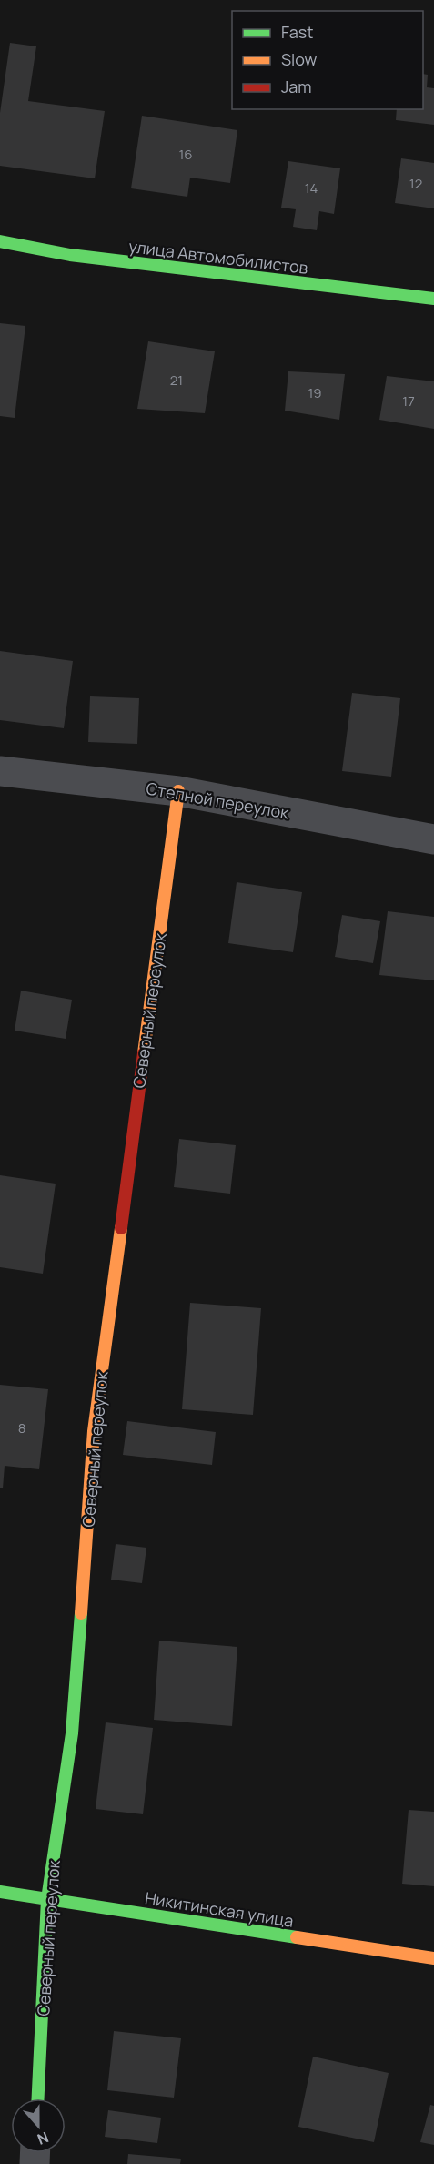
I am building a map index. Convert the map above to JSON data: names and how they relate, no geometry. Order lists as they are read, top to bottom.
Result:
{
  "streets": {
    "street": [
      "улица Автомобилистов",
      "Степной переулок",
      "Северный переулок",
      "Никитинская улица"
    ]
  },
  "crossings": [
    ["Степной переулок", "Северный переулок"],
    ["Северный переулок", "Никитинская улица"]
  ],
  "house_numbers": [
    "16",
    "12",
    "14",
    "21",
    "19",
    "17",
    "8"
  ],
  "legend": ["Fast", "Slow", "Jam"],
  "north": "bottom"
}
